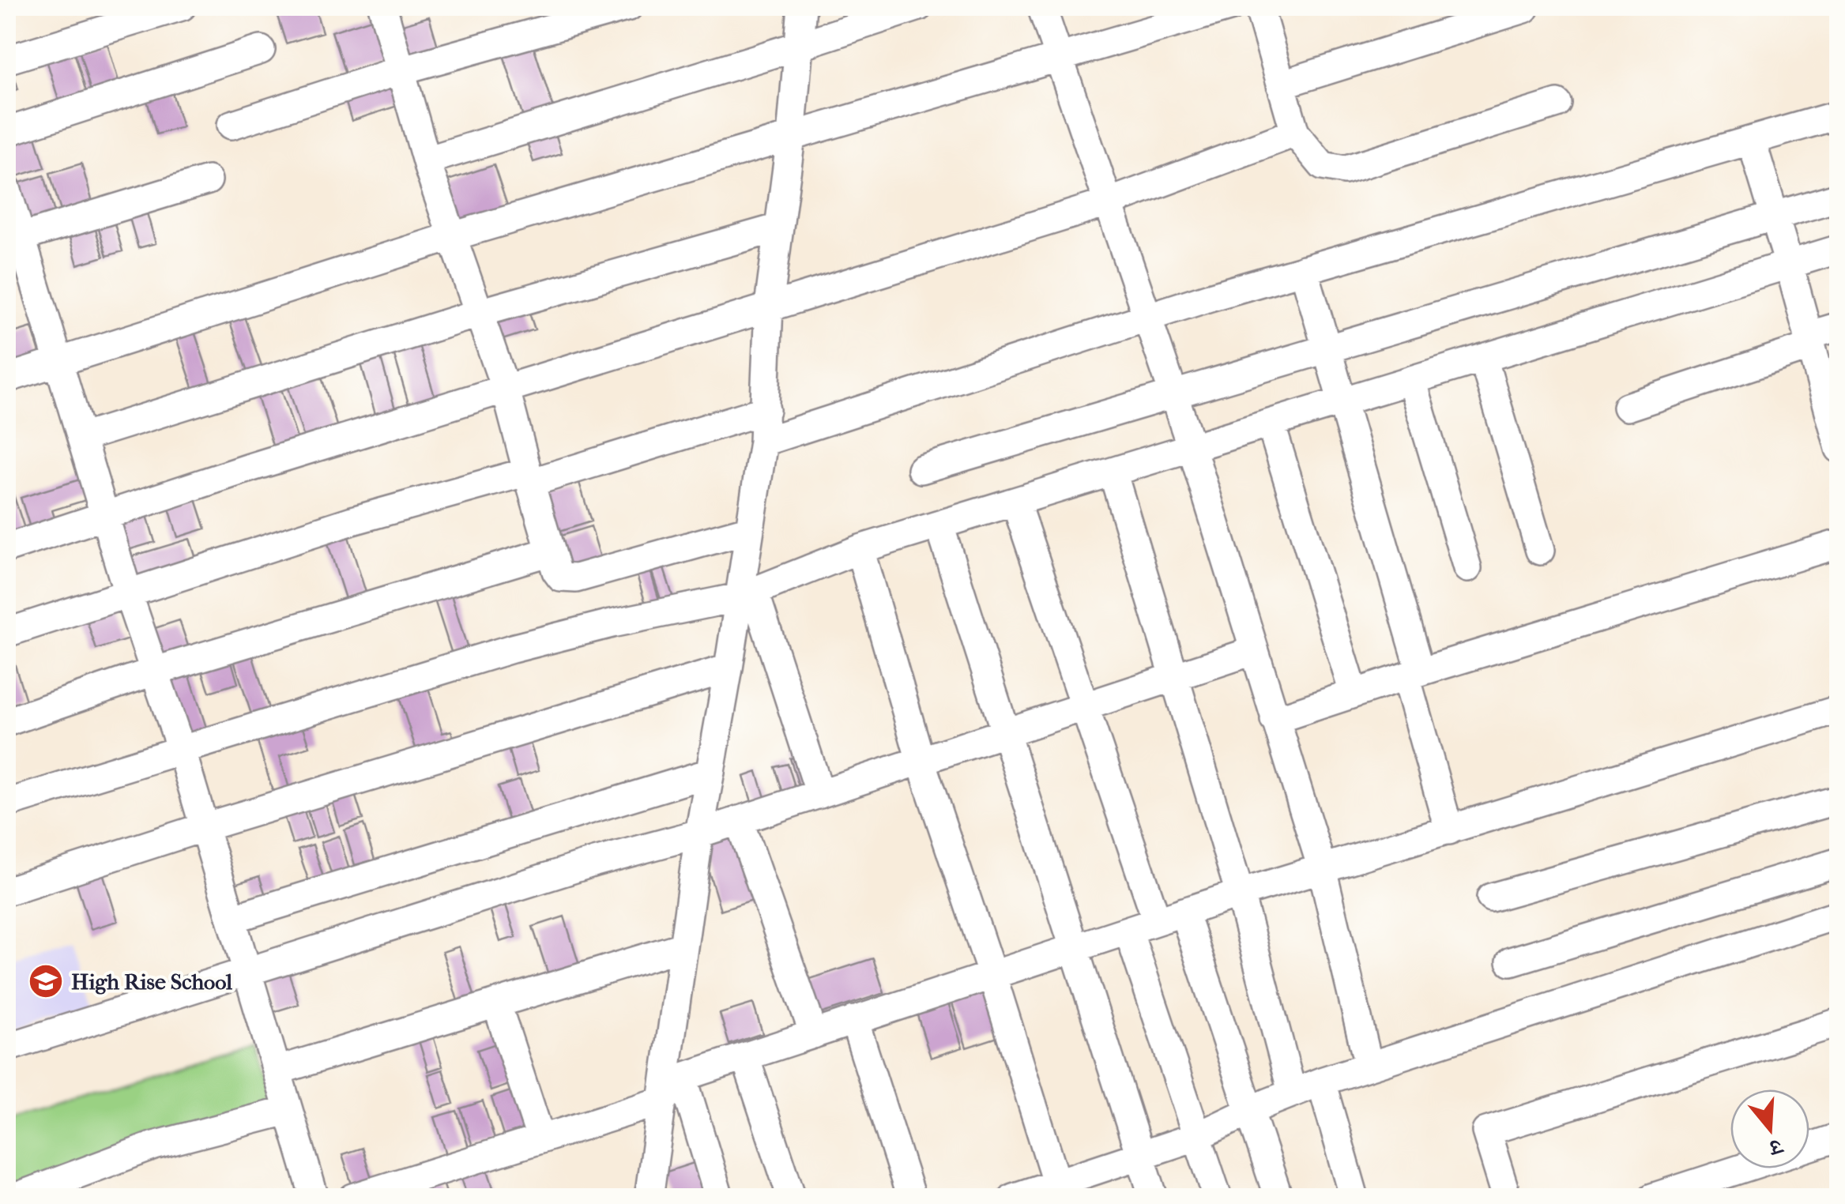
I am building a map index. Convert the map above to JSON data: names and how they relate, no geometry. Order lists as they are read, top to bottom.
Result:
{
  "places": {
    "school or university": ["High Rise School"]
  },
  "north": "bottom"
}
